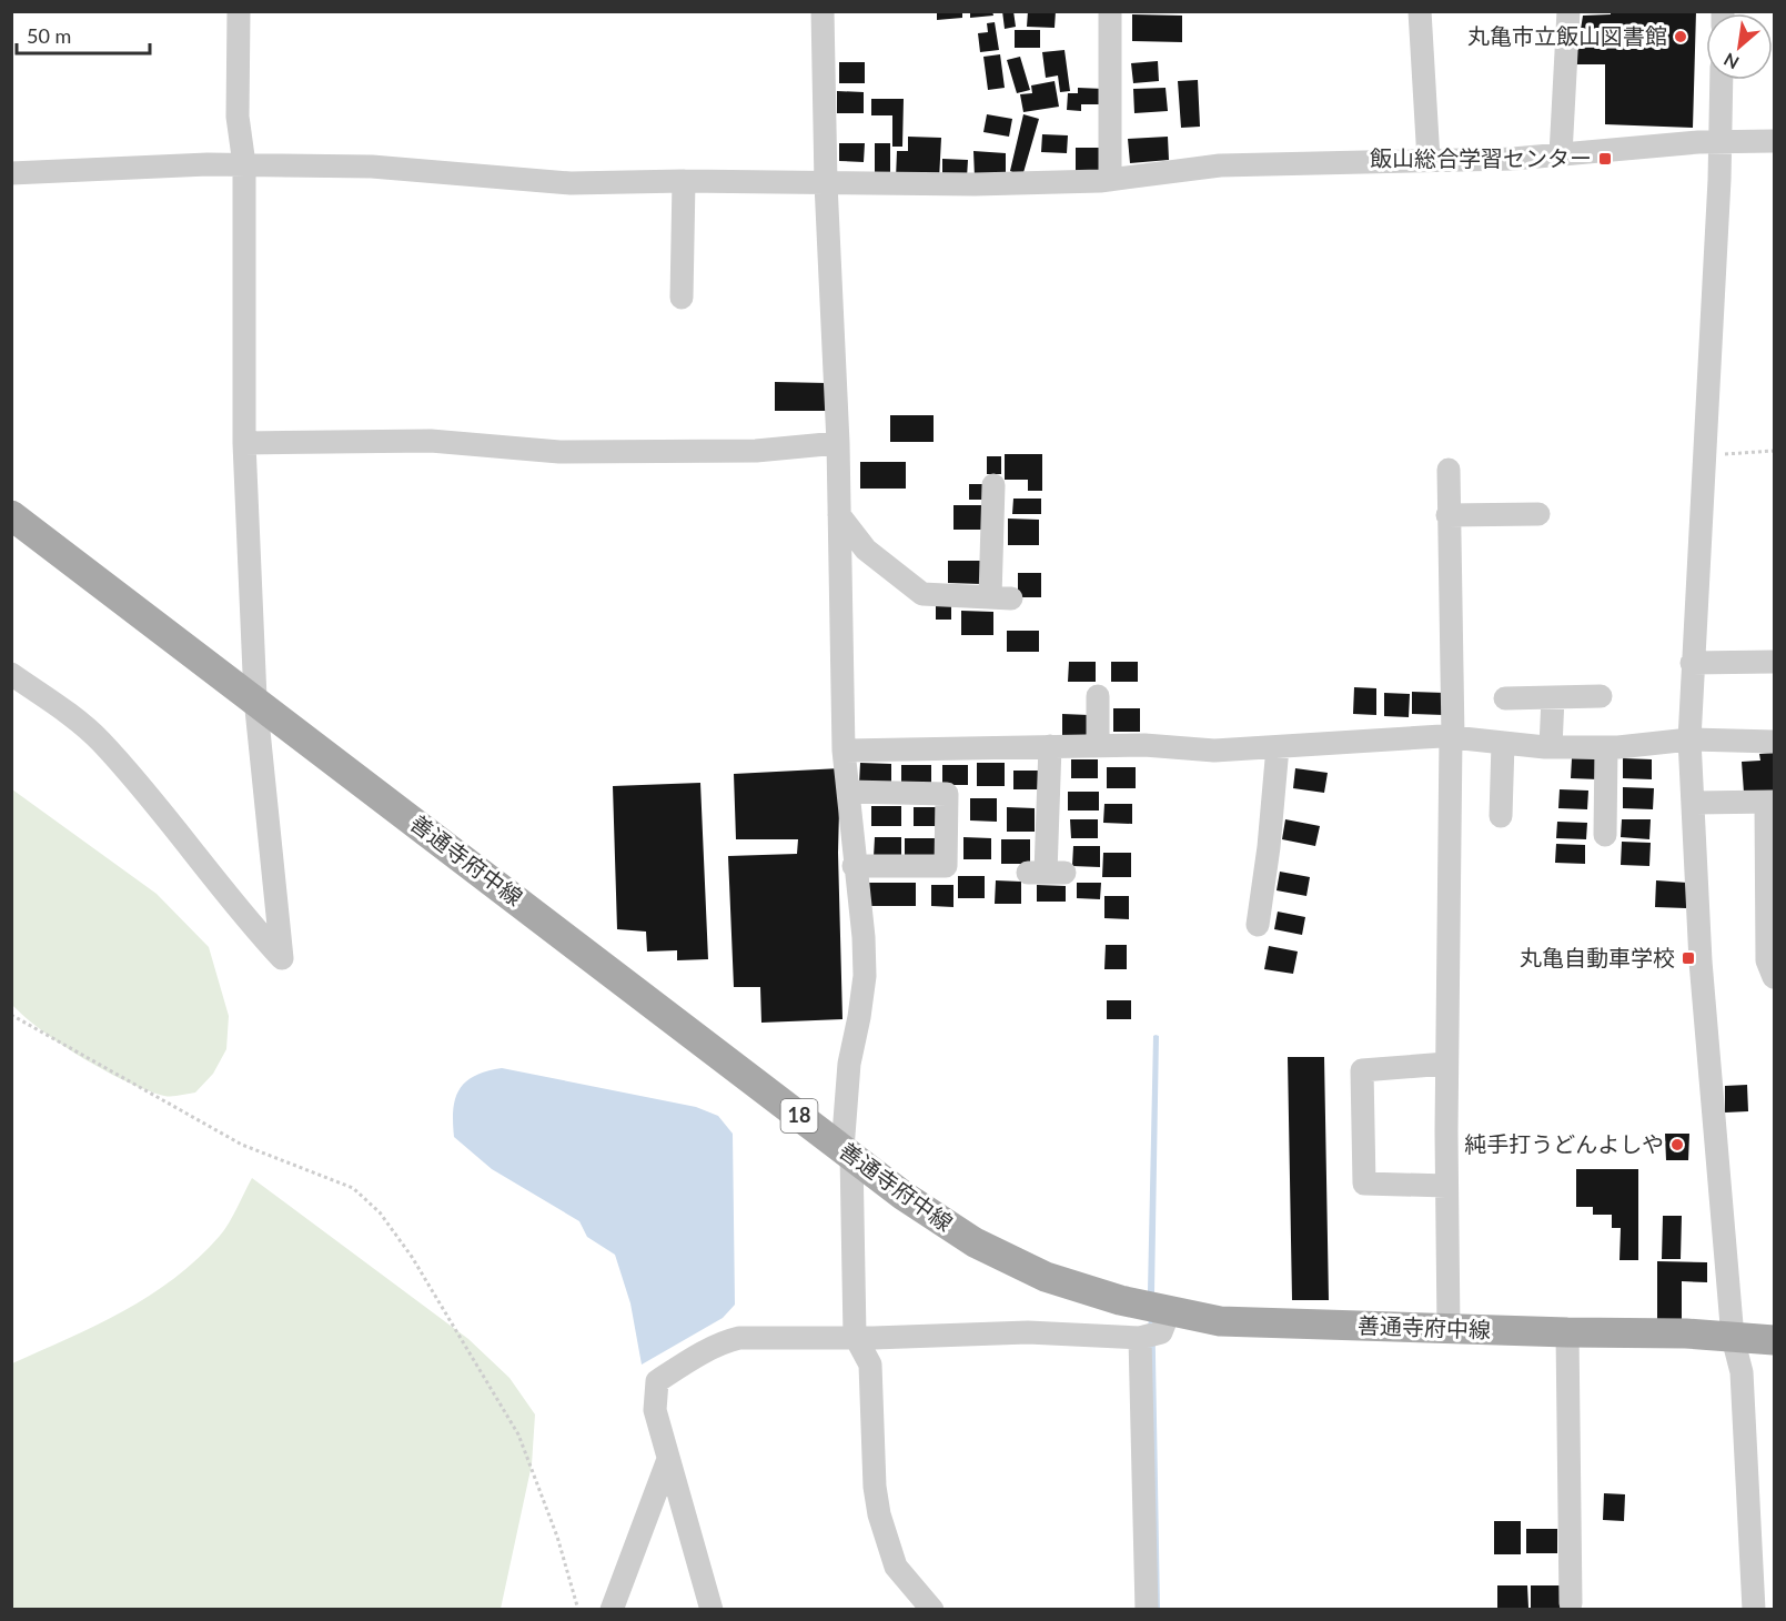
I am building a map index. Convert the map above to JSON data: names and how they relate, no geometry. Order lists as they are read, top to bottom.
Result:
{
  "streets": {
    "main road": ["善通寺府中線", "18"]
  },
  "places": {
    "other": ["丸亀市立飯山図書館", "純手打うどんよしや"],
    "transit": ["飯山総合学習センター", "丸亀自動車学校"]
  },
  "scale_bar": "50 m",
  "north": "bottom left"
}
